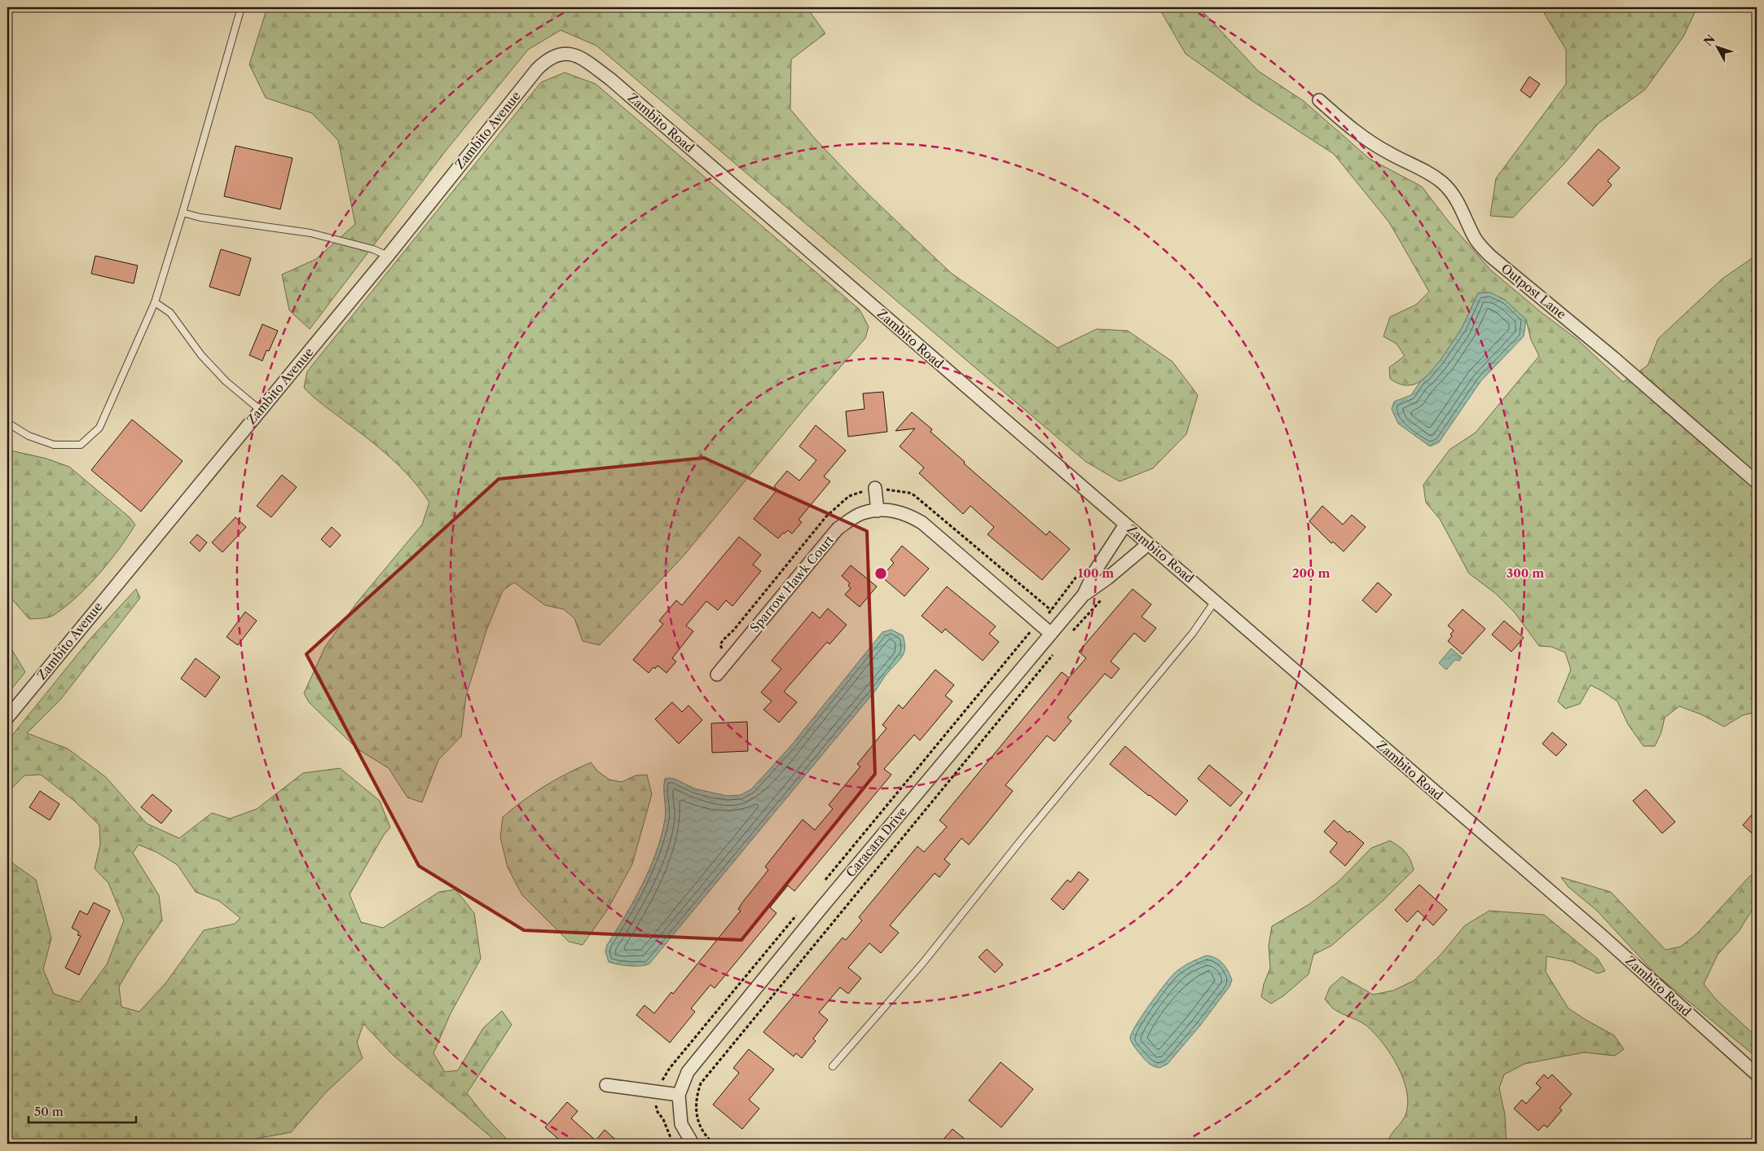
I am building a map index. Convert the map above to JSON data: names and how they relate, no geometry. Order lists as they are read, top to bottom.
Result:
{
  "streets": {
    "street": [
      "Zambito Road",
      "Zambito Avenue",
      "Outpost Lane",
      "Sparrow Hawk Court",
      "Caracara Drive"
    ]
  },
  "crossings": [
    ["Zambito Road", "Zambito Avenue"],
    ["Zambito Road", "Caracara Drive"],
    ["Sparrow Hawk Court", "Caracara Drive"]
  ],
  "scale_bar": "50 m",
  "north": "top left",
  "rings": ["100 m", "200 m", "300 m"]
}
